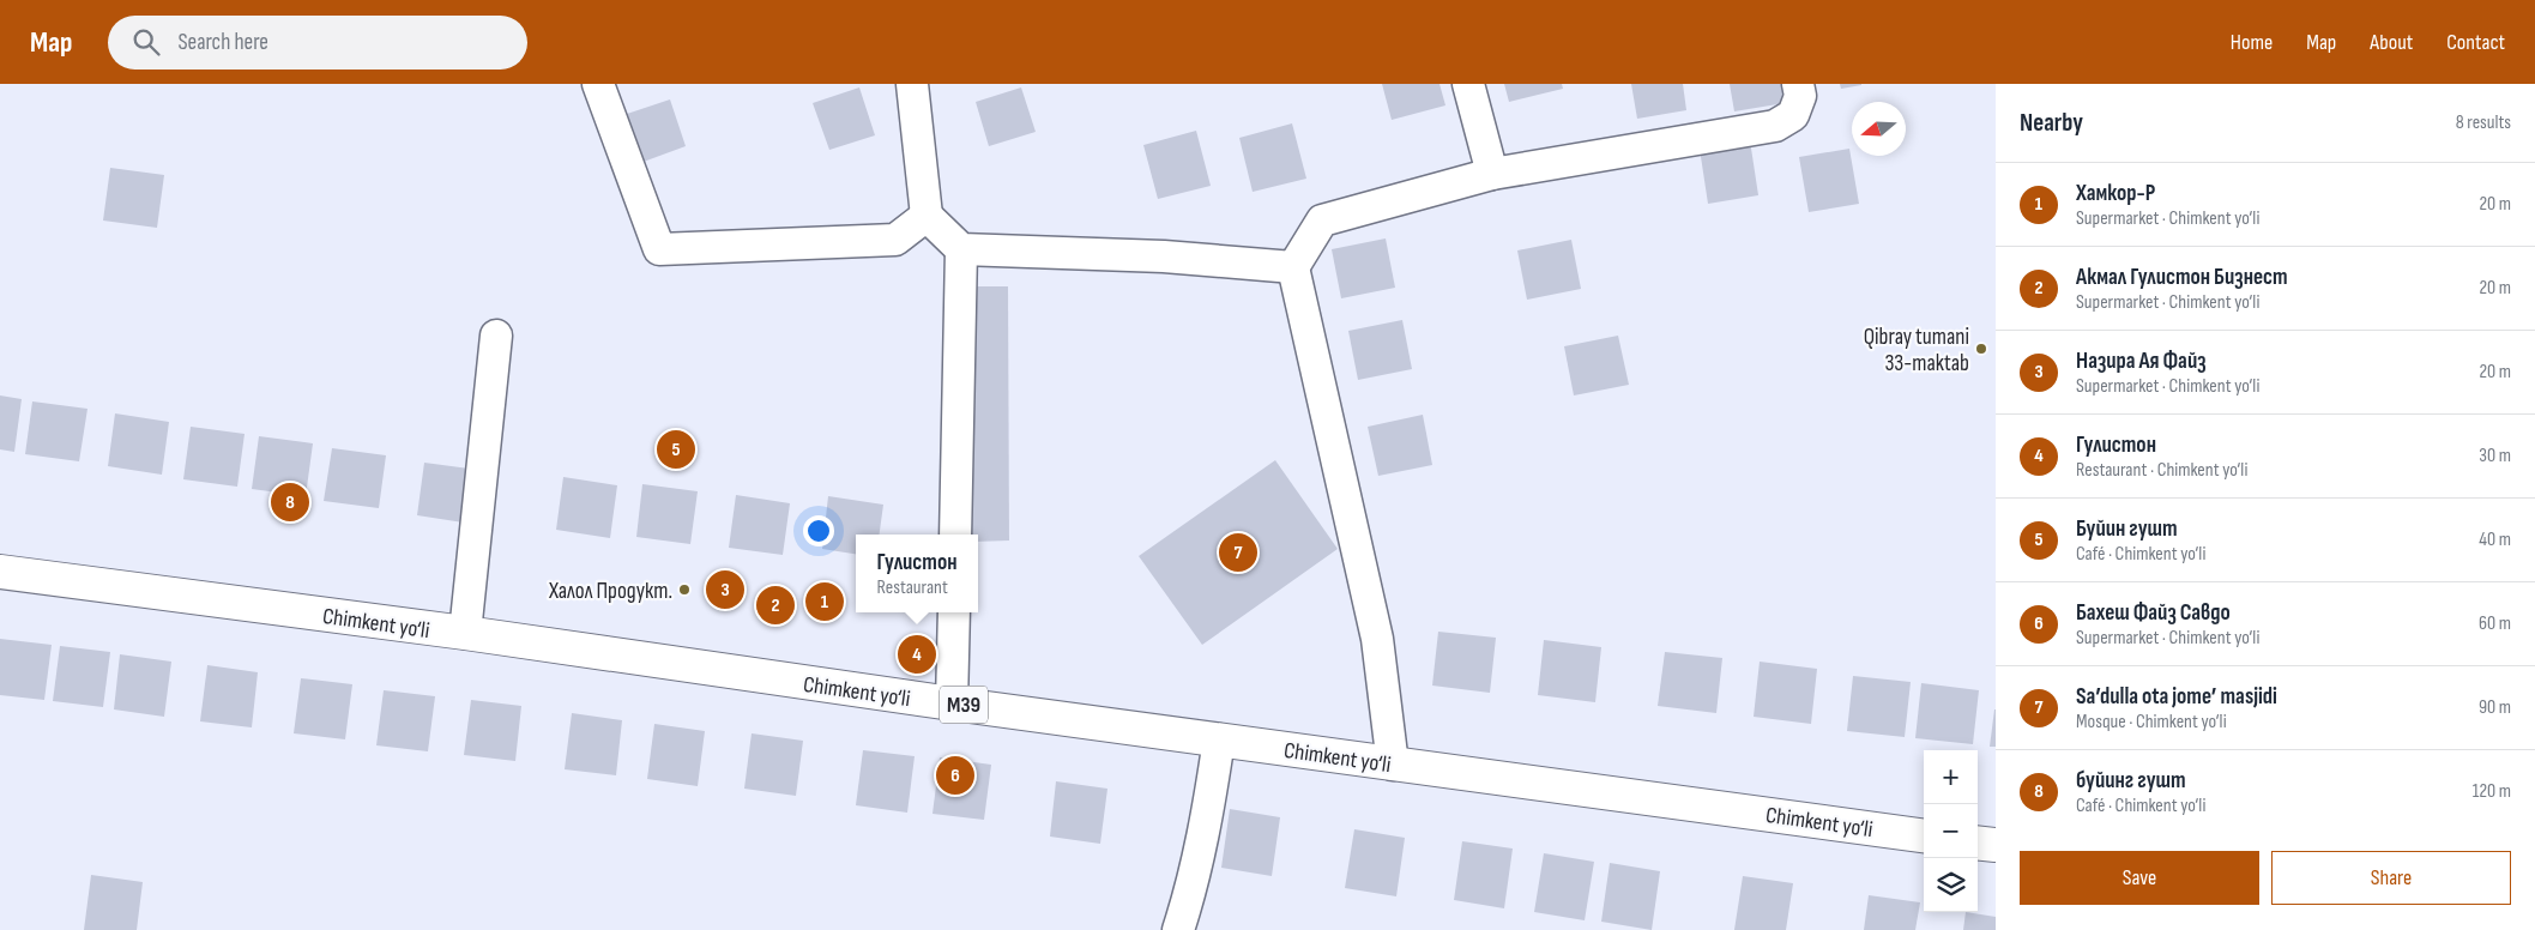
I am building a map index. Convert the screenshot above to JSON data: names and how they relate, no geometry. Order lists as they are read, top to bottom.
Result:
{
  "streets": {
    "highway": ["Chimkent yo‘li", "M39"]
  },
  "places": ["Qibray tumani 33-maktab", "Халол Продукт."],
  "north": "left",
  "page": {
    "header": "Map",
    "search": "Search here",
    "nav": [
      "Home",
      "Map",
      "About",
      "Contact"
    ],
    "heading": ["Nearby", "8 results"],
    "list": [
      {
        "mark": "1",
        "name": "Хамкор-Р",
        "note": "Supermarket · Chimkent yo‘li",
        "value": "20 m"
      },
      {
        "mark": "2",
        "name": "Акмал Гулистон Бизнест",
        "note": "Supermarket · Chimkent yo‘li",
        "value": "20 m"
      },
      {
        "mark": "3",
        "name": "Назира Ая Файз",
        "note": "Supermarket · Chimkent yo‘li",
        "value": "20 m"
      },
      {
        "mark": "4",
        "name": "Гулистон",
        "note": "Restaurant · Chimkent yo‘li",
        "value": "30 m"
      },
      {
        "mark": "5",
        "name": "Буйин гушт",
        "note": "Café · Chimkent yo‘li",
        "value": "40 m"
      },
      {
        "mark": "6",
        "name": "Бахеш Файз Савдо",
        "note": "Supermarket · Chimkent yo‘li",
        "value": "60 m"
      },
      {
        "mark": "7",
        "name": "Sa’dulla ota jome’ masjidi",
        "note": "Mosque · Chimkent yo‘li",
        "value": "90 m"
      },
      {
        "mark": "8",
        "name": "буйинг гушт",
        "note": "Café · Chimkent yo‘li",
        "value": "120 m"
      }
    ],
    "pins": [
      "5",
      "8",
      "7",
      "3",
      "1",
      "2",
      "4",
      "6"
    ],
    "popup": ["Гулистон", "Restaurant"],
    "map_buttons": ["+", "−"],
    "buttons": ["Save", "Share"]
  }
}
